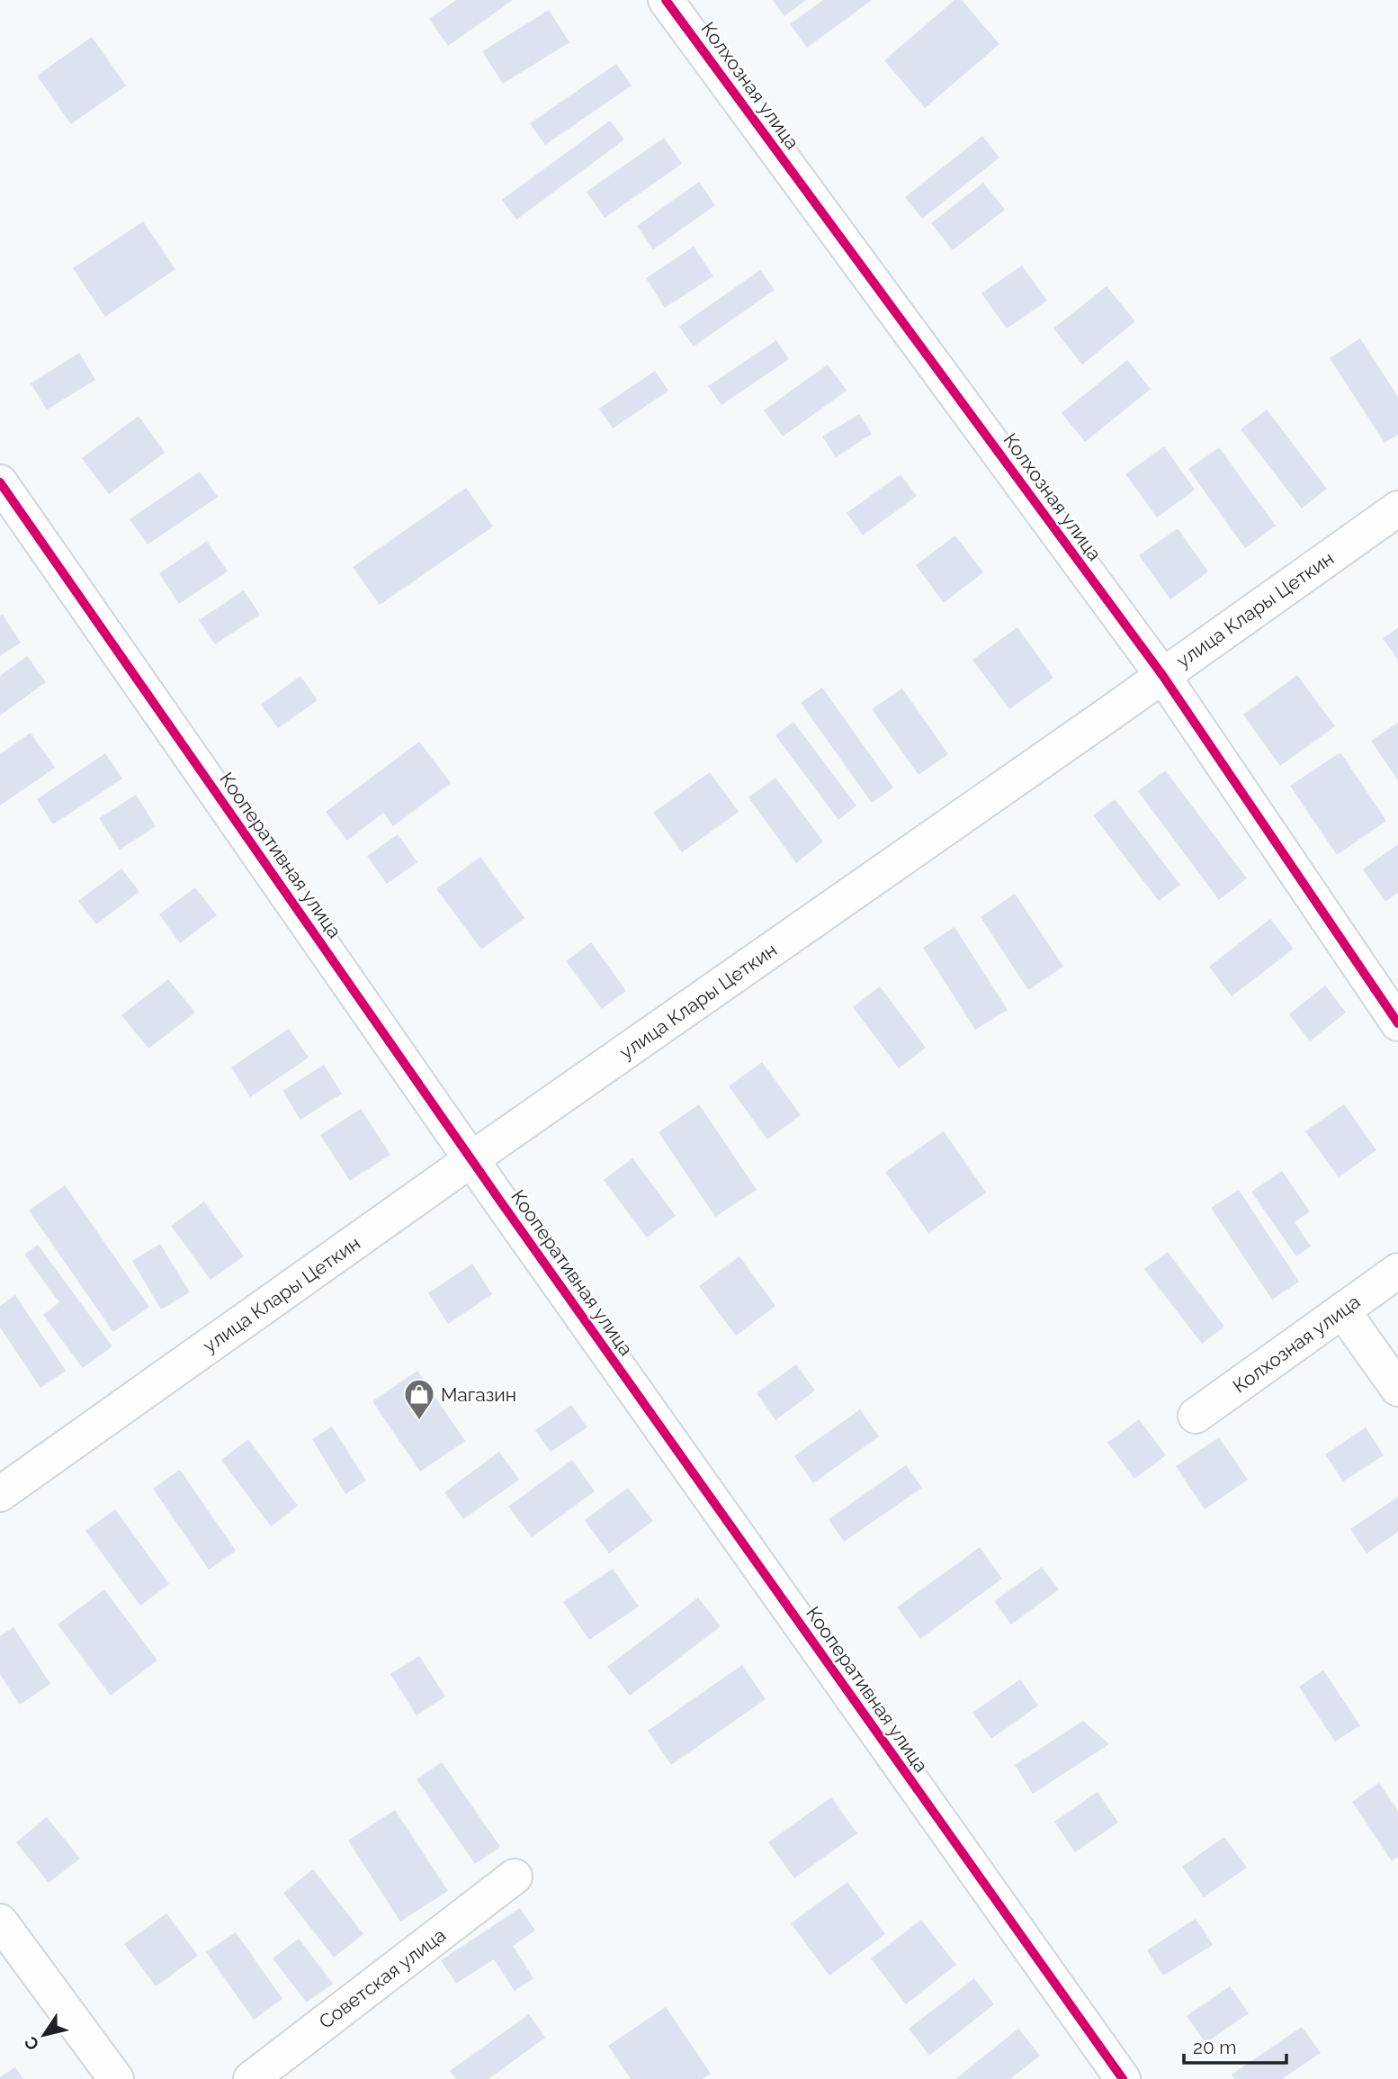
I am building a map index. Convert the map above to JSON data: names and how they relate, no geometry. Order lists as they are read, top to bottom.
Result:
{
  "streets": {
    "street": [
      "Колхозная улица",
      "улица Клары Цеткин",
      "Кооперативная улица",
      "Советская улица"
    ]
  },
  "crossings": [
    ["Колхозная улица", "улица Клары Цеткин"],
    ["улица Клары Цеткин", "Кооперативная улица"]
  ],
  "places": {
    "shop": ["Магазин"]
  },
  "scale_bar": "20 m",
  "north": "bottom left"
}
